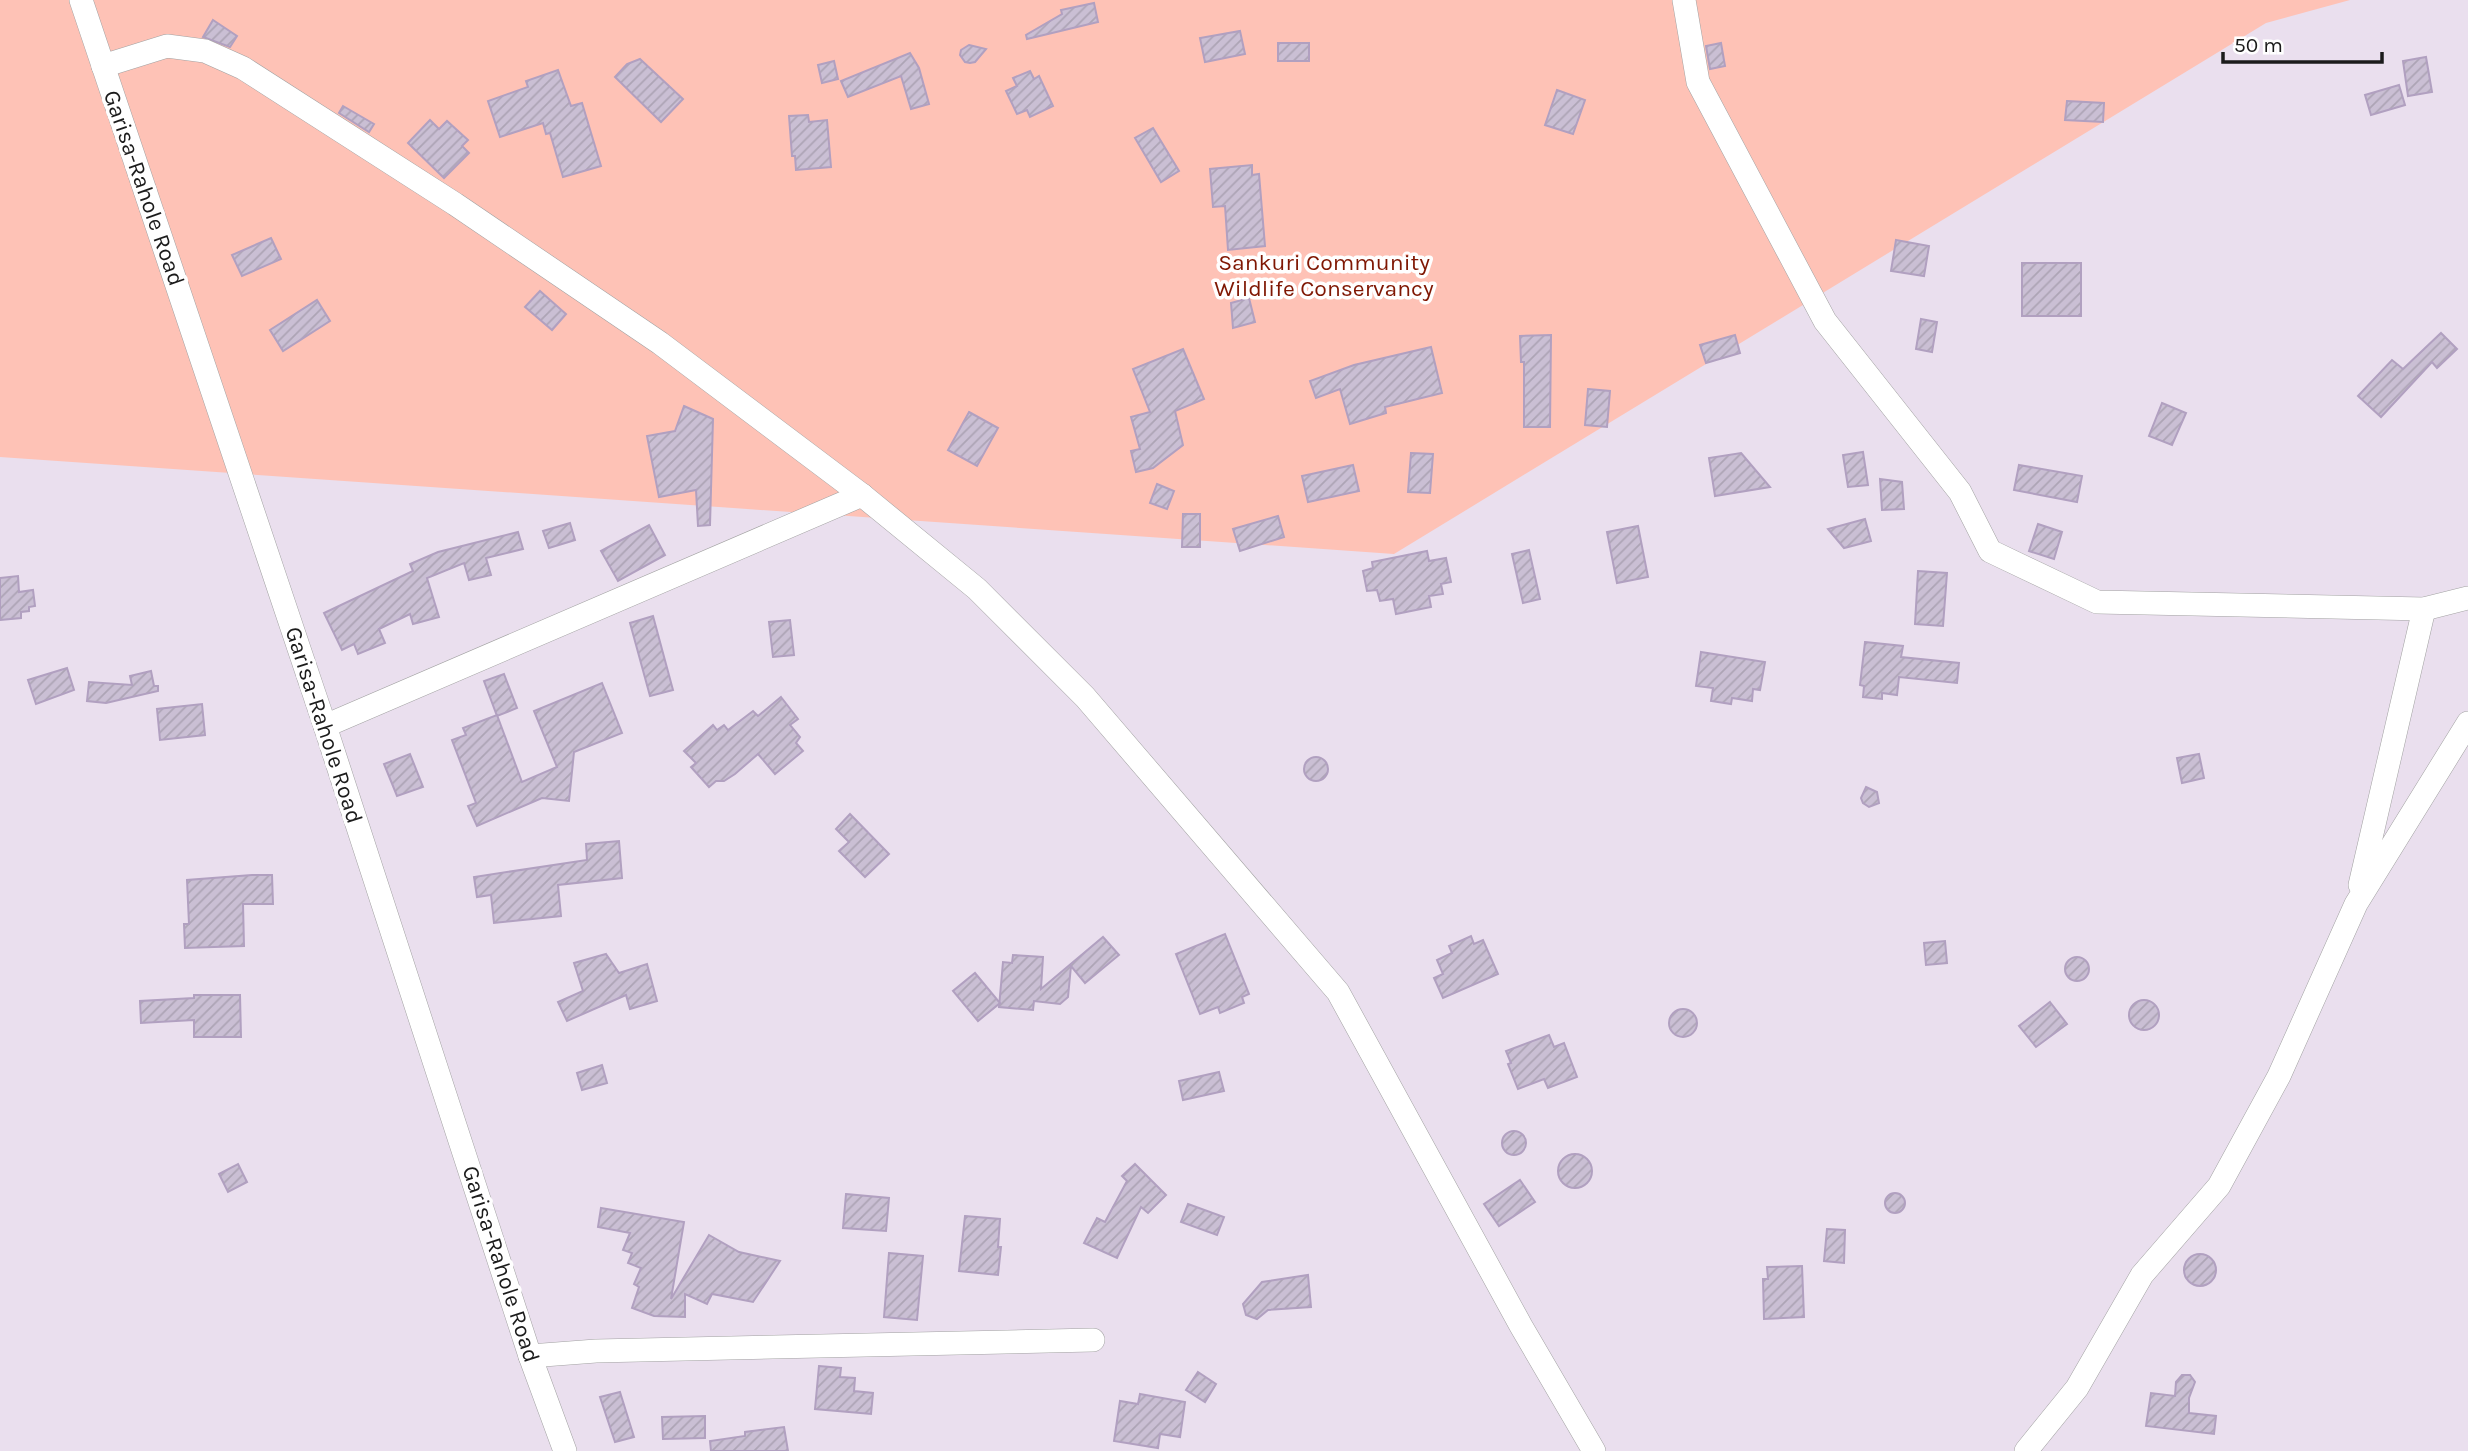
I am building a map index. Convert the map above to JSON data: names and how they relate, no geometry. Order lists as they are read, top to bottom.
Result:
{
  "streets": {
    "street": ["Garisa-Rahole Road"]
  },
  "parks": ["Sankuri Community Wildlife Conservancy"],
  "scale_bar": "50 m"
}
